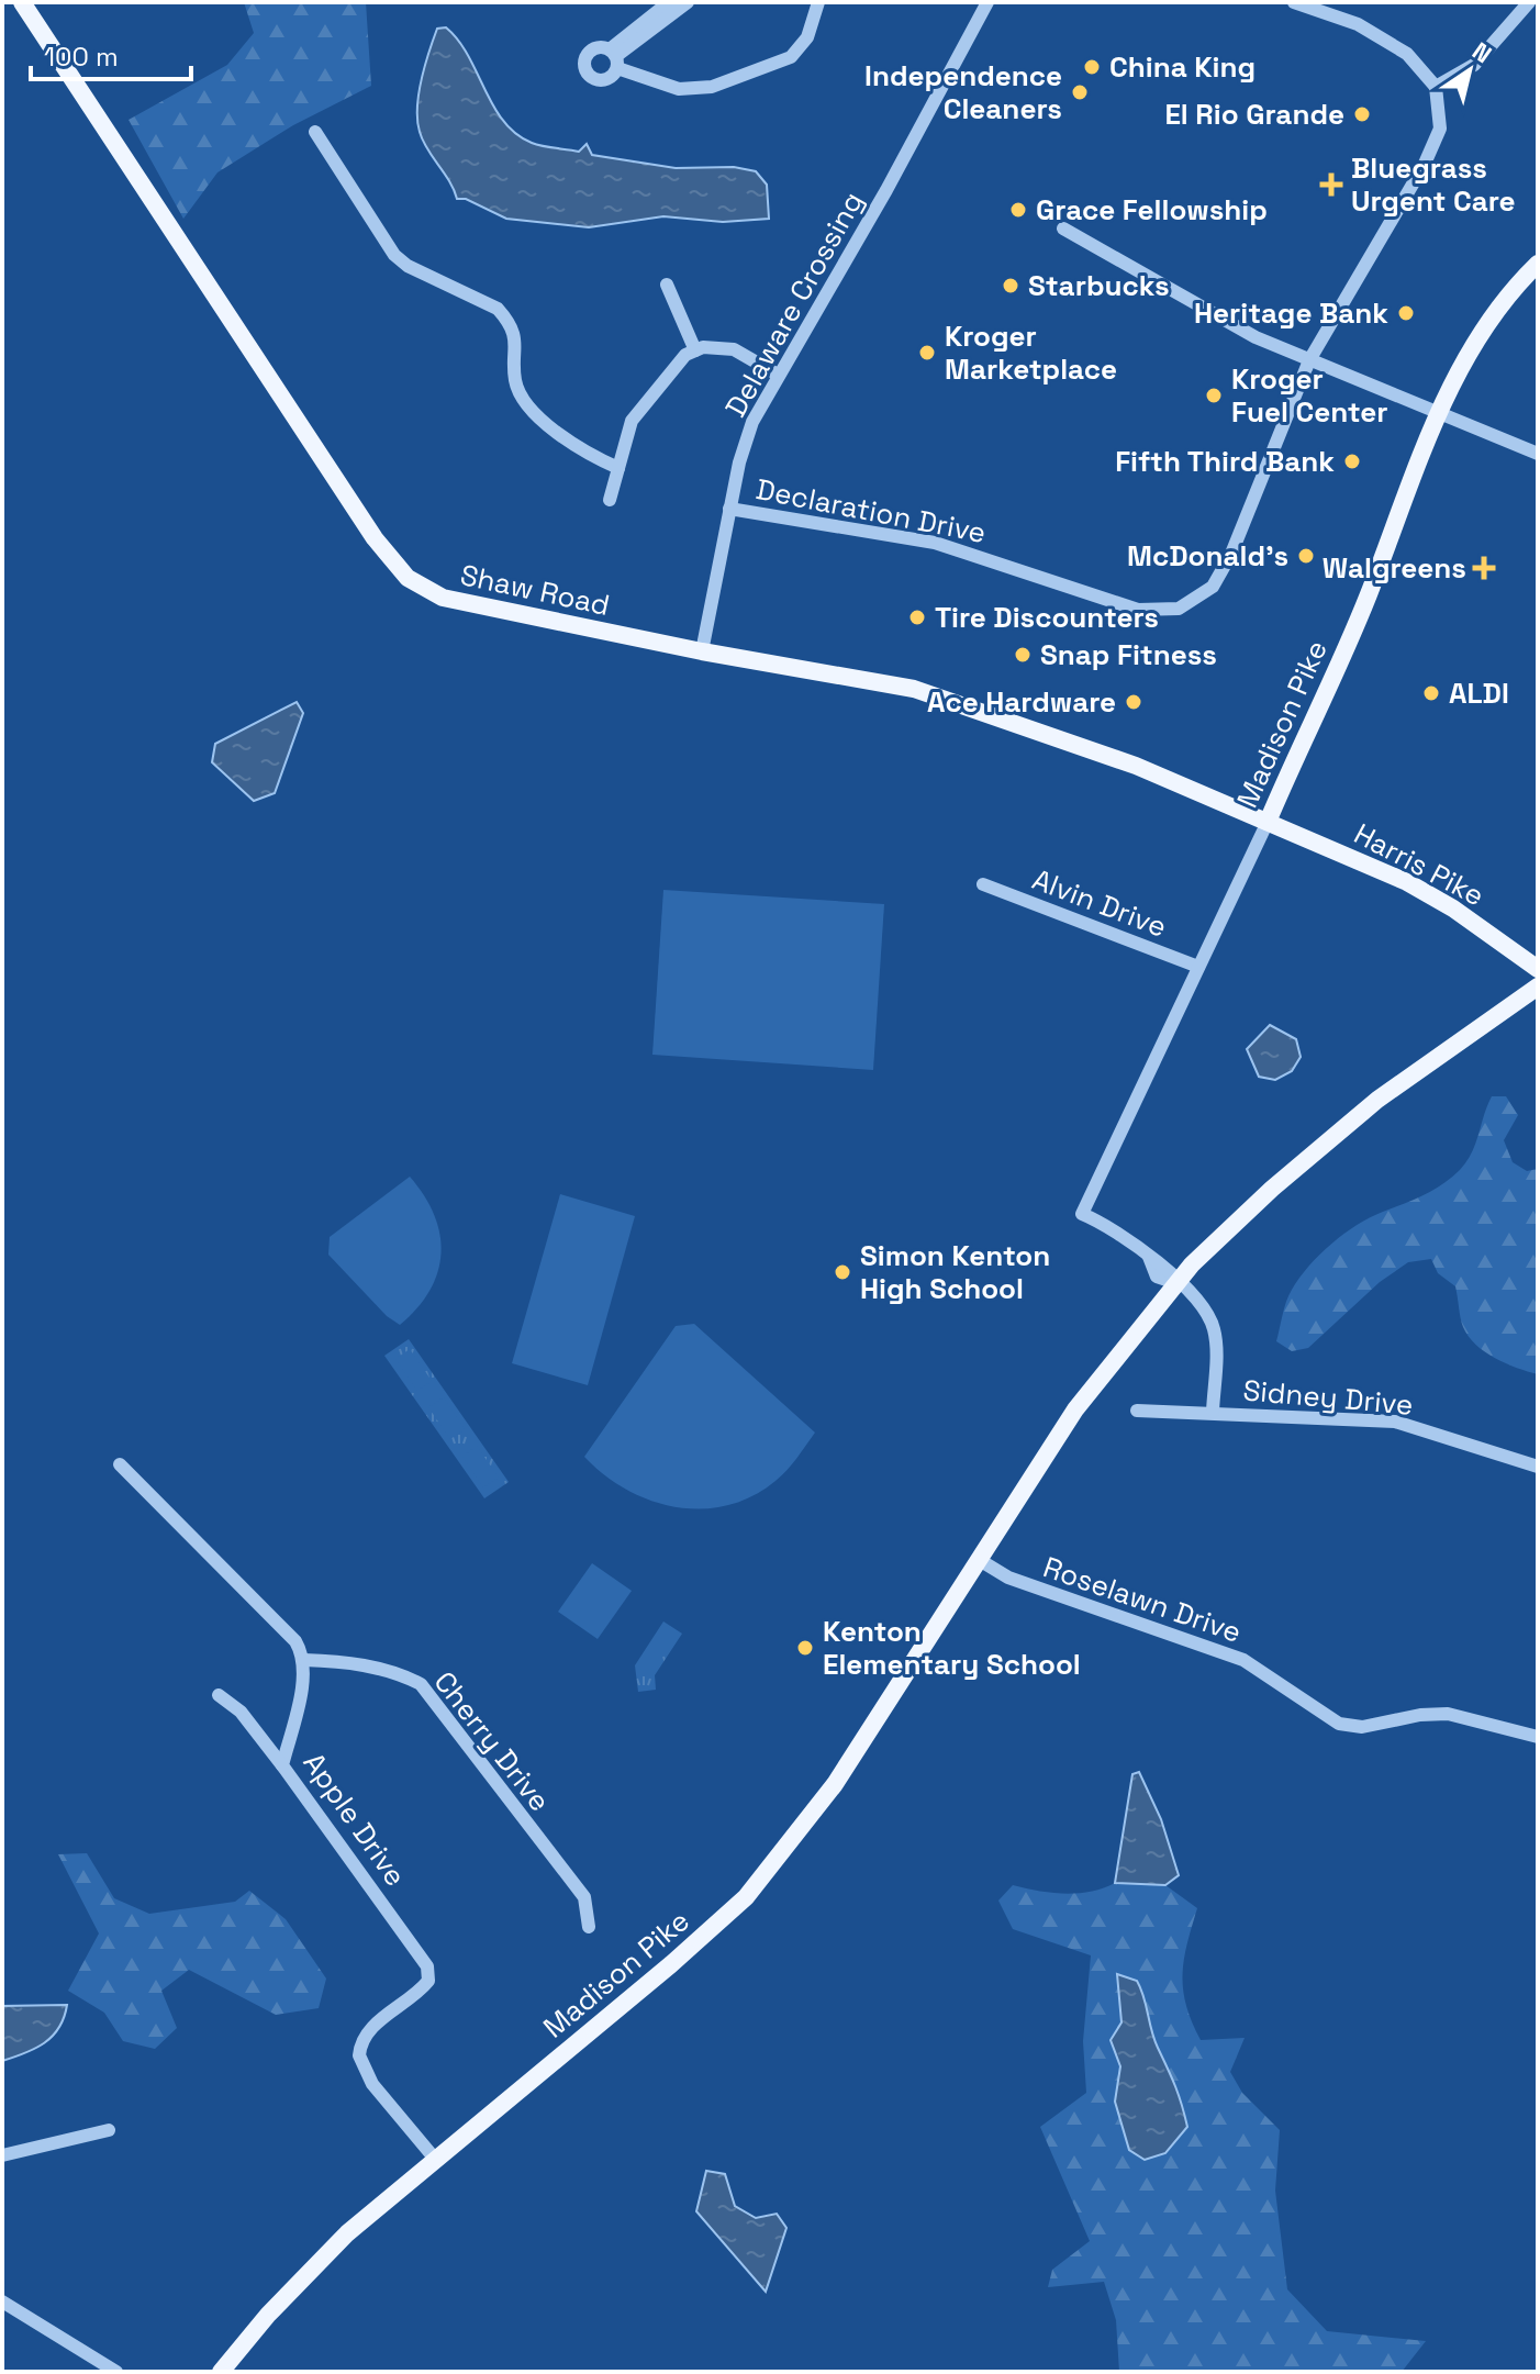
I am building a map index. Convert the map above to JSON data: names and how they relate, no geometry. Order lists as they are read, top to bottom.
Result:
{
  "streets": {
    "main road": ["Shaw Road", "Madison Pike", "Harris Pike"],
    "street": [
      "Delaware Crossing",
      "Declaration Drive",
      "Alvin Drive",
      "Sidney Drive",
      "Roselawn Drive",
      "Cherry Drive",
      "Apple Drive"
    ]
  },
  "crossings": [
    ["Delaware Crossing", "Declaration Drive"],
    ["Delaware Crossing", "Shaw Road"],
    ["Shaw Road", "Madison Pike"],
    ["Shaw Road", "Harris Pike"],
    ["Madison Pike", "Harris Pike"],
    ["Madison Pike", "Alvin Drive"],
    ["Madison Pike", "Sidney Drive"],
    ["Madison Pike", "Roselawn Drive"],
    ["Madison Pike", "Apple Drive"],
    ["Cherry Drive", "Apple Drive"]
  ],
  "places": {
    "other": [
      "China King",
      "Independence Cleaners",
      "El Rio Grande",
      "Grace Fellowship",
      "Starbucks",
      "Heritage Bank",
      "Kroger Marketplace",
      "Kroger Fuel Center",
      "Fifth Third Bank",
      "McDonald's",
      "Tire Discounters",
      "Snap Fitness",
      "ALDI",
      "Ace Hardware",
      "Simon Kenton High School",
      "Kenton Elementary School"
    ],
    "health": ["Bluegrass Urgent Care", "Walgreens"]
  },
  "scale_bar": "100 m",
  "north": "top right"
}
